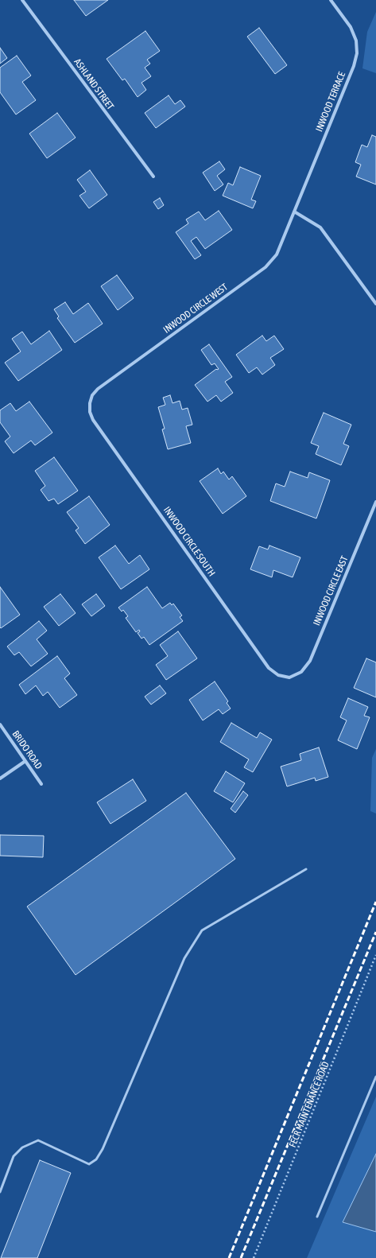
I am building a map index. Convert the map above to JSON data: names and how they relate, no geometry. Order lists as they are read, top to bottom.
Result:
{
  "streets": {
    "street": [
      "ASHLAND STREET",
      "INWOOD TERRACE",
      "INWOOD CIRCLE WEST",
      "INWOOD CIRCLE SOUTH",
      "INWOOD CIRCLE EAST",
      "BRIDO ROAD"
    ],
    "path": ["FECR MAINTENANCE ROAD"]
  },
  "crossings": [
    ["INWOOD TERRACE", "INWOOD CIRCLE WEST"],
    ["INWOOD CIRCLE WEST", "INWOOD CIRCLE SOUTH"],
    ["INWOOD CIRCLE SOUTH", "INWOOD CIRCLE EAST"]
  ]
}
